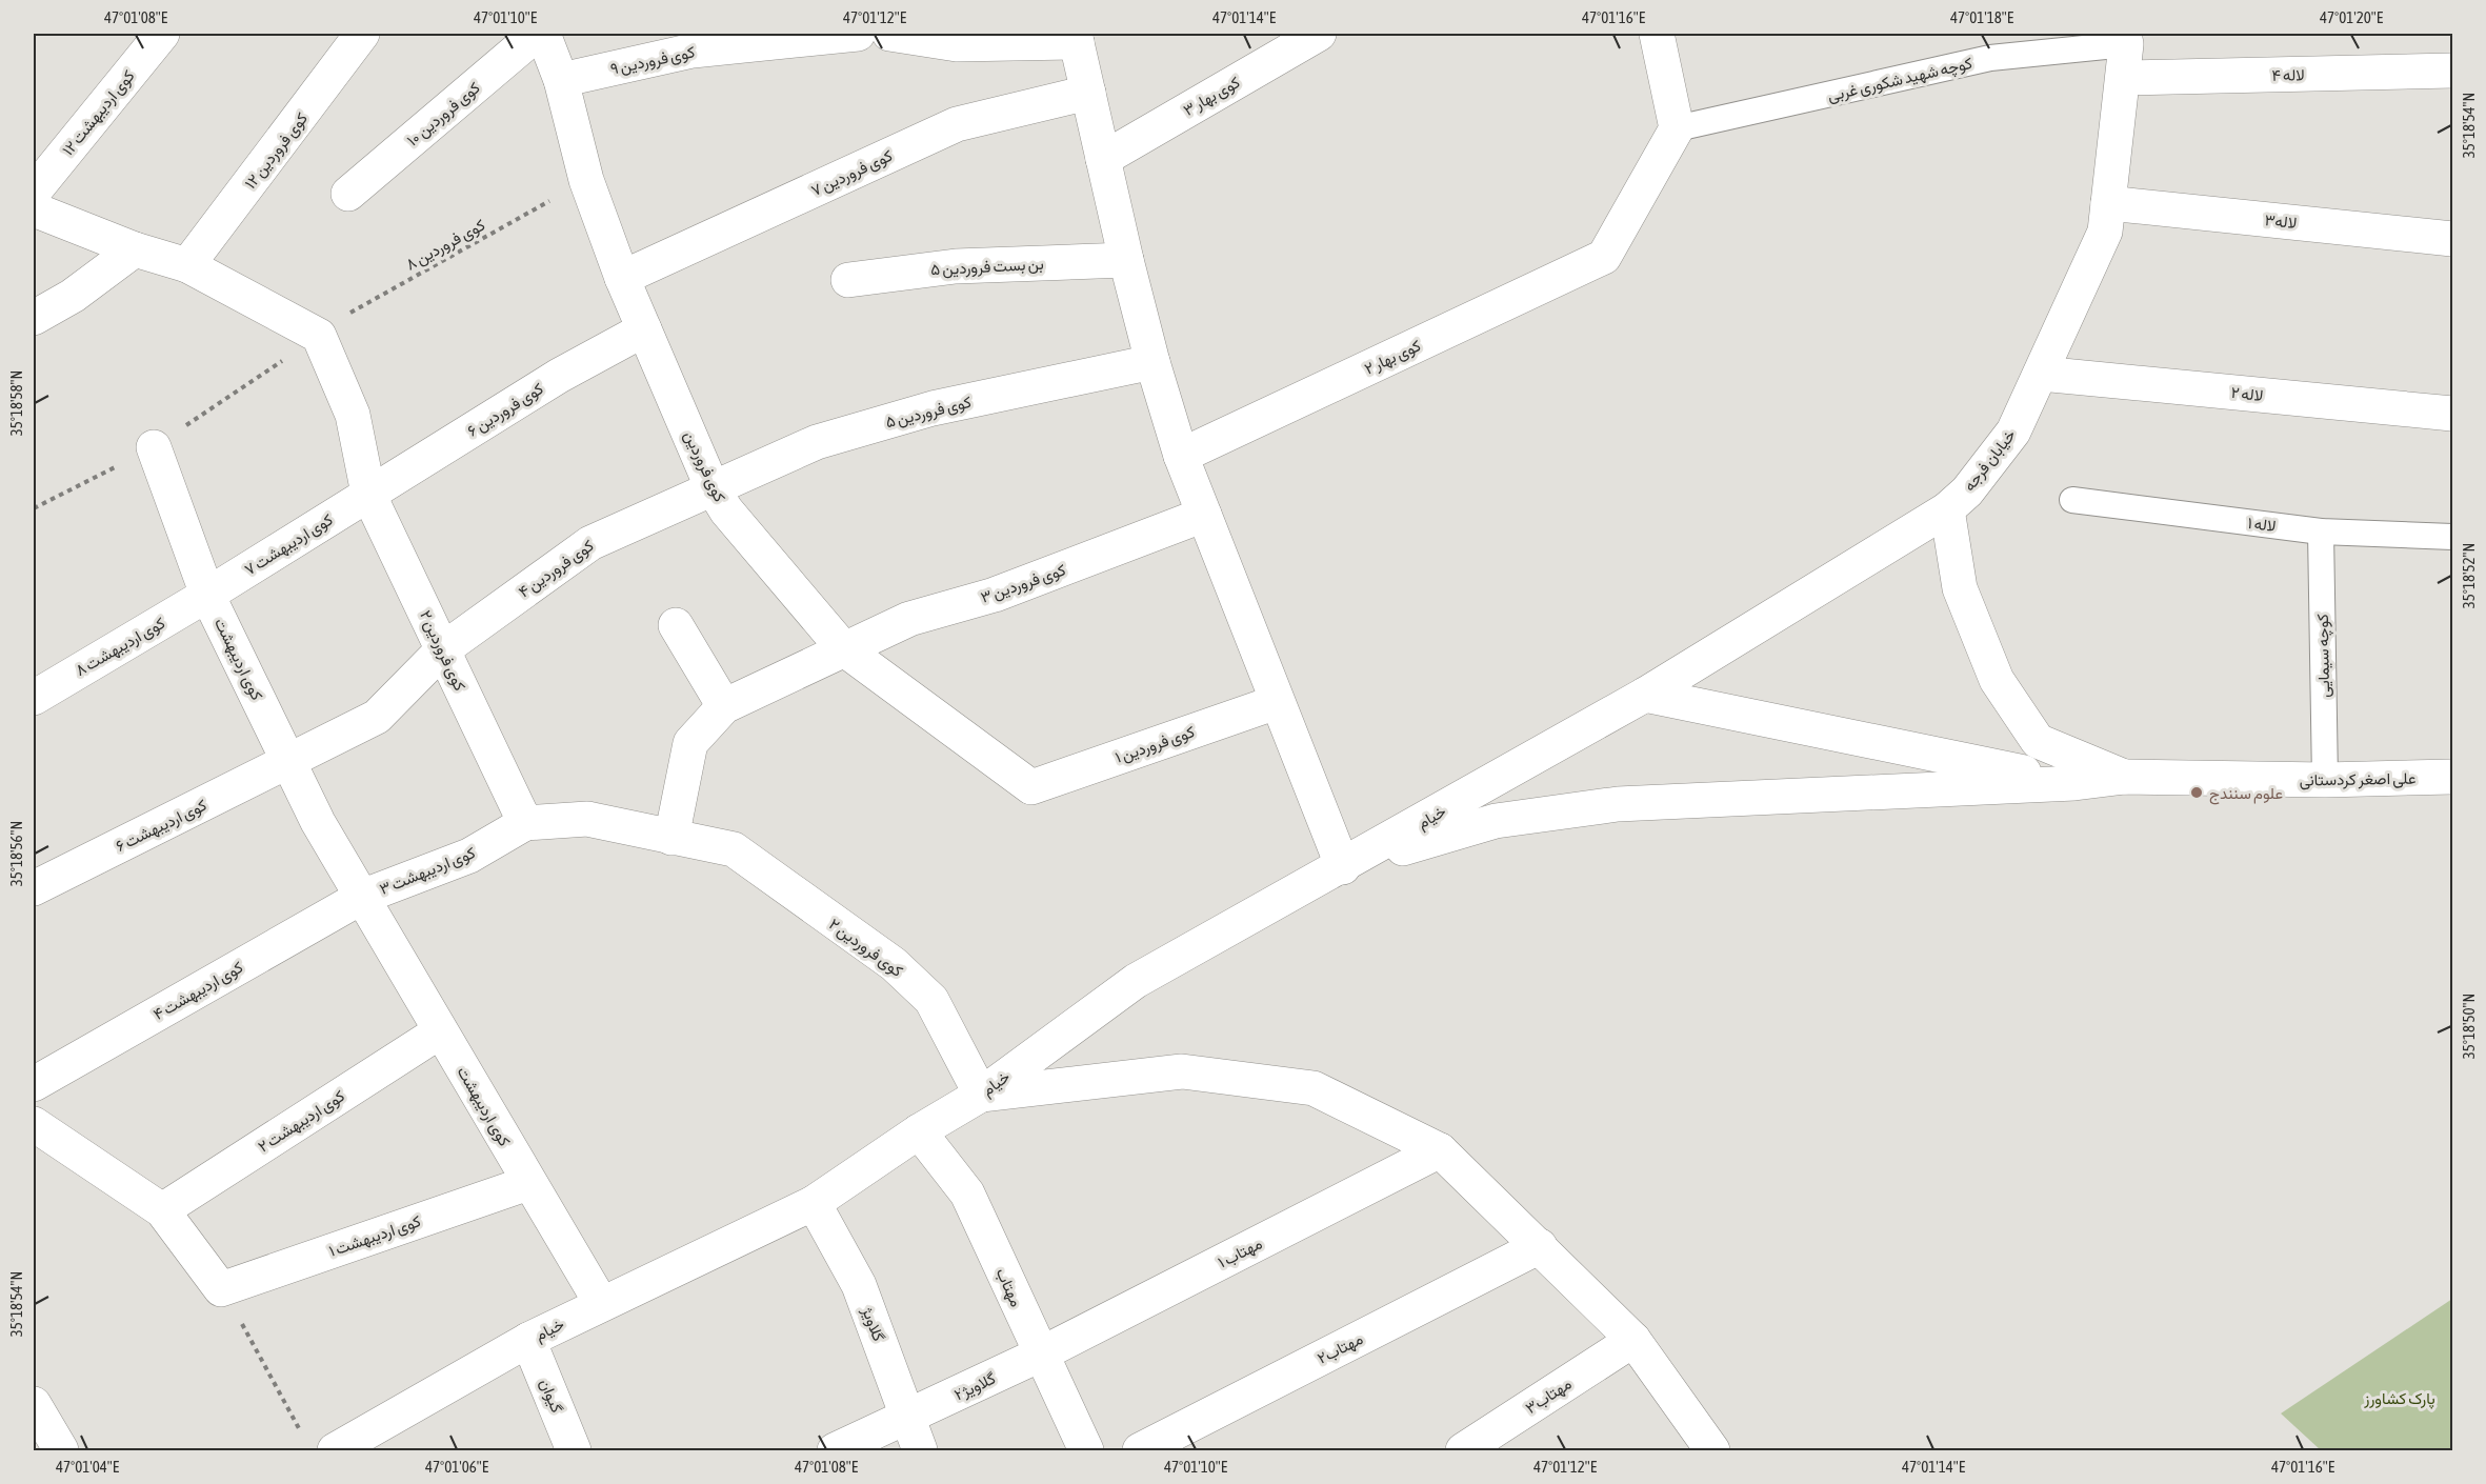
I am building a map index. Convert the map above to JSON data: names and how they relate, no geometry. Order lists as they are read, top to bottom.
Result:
{
  "streets": {
    "street": [
      "کوی فروردین ۹",
      "لاله ۴",
      "کوی بهار ۳",
      "کوی اردیبهشت ۱۲",
      "کوی فروردین ۱۰",
      "کوی فروردین ۱۲",
      "کوی فروردین ۷",
      "لاله۳",
      "بن بست فروردین ۵",
      "کوی بهار ۲",
      "لاله ۲",
      "کوی فروردین ۶",
      "کوی فروردین ۵",
      "خیابان فرجه",
      "کوی فروردین",
      "کوی اردیبهشت ۷",
      "کوی فروردین ۴",
      "کوی فروردین ۳",
      "کوی اردیبهشت ۸",
      "کوی فروردین ۲",
      "کوی اردیبهشت",
      "کوی فروردین ۱",
      "علی اصغر کردستانی",
      "خیام",
      "کوی اردیبهشت ۶",
      "کوی اردیبهشت ۳",
      "کوی اردیبهشت ۴",
      "کوی اردیبهشت ۲",
      "کوی اردیبهشت ۱",
      "مهتاب ۱",
      "مهتاب",
      "گلاویژ",
      "مهتاب۲",
      "گلاویژ۲",
      "گیوان",
      "مهتاب۳"
    ],
    "lane": ["کوچه شهید شکوری غربی", "لاله ۱", "کوچه سیمایی"],
    "path": ["کوی فروردین ۸"]
  },
  "crossings": [
    ["کوی فروردین ۹", "کوی فروردین"],
    ["لاله ۴", "خیابان فرجه"],
    ["کوچه شهید شکوری غربی", "کوی بهار ۲"],
    ["کوچه شهید شکوری غربی", "خیابان فرجه"],
    ["کوی فروردین ۷", "کوی فروردین"],
    ["لاله۳", "خیابان فرجه"],
    ["کوی فروردین ۸", "کوی فروردین"],
    ["کوی فروردین ۸", "کوی فروردین ۲"],
    ["لاله ۲", "خیابان فرجه"],
    ["کوی فروردین ۶", "کوی فروردین"],
    ["کوی فروردین ۶", "کوی اردیبهشت ۷"],
    ["کوی فروردین ۶", "کوی فروردین ۲"],
    ["کوی فروردین ۵", "کوی فروردین"],
    ["کوی فروردین ۵", "کوی فروردین ۴"],
    ["خیابان فرجه", "خیام"],
    ["کوی فروردین", "کوی فروردین ۴"],
    ["کوی فروردین", "کوی فروردین ۳"],
    ["کوی فروردین", "کوی فروردین ۱"],
    ["لاله ۱", "کوچه سیمایی"],
    ["کوی اردیبهشت ۷", "کوی اردیبهشت ۸"],
    ["کوی اردیبهشت ۷", "کوی فروردین ۲"],
    ["کوی اردیبهشت ۷", "کوی اردیبهشت"],
    ["کوی فروردین ۴", "کوی فروردین ۲"],
    ["کوی فروردین ۴", "کوی اردیبهشت"],
    ["کوی فروردین ۴", "کوی اردیبهشت ۶"],
    ["کوی اردیبهشت ۸", "کوی اردیبهشت"],
    ["کوی فروردین ۲", "خیام"],
    ["کوی فروردین ۲", "کوی اردیبهشت ۳"],
    ["کوچه سیمایی", "علی اصغر کردستانی"],
    ["کوی اردیبهشت", "خیام"],
    ["کوی اردیبهشت", "کوی اردیبهشت ۶"],
    ["کوی اردیبهشت", "کوی اردیبهشت ۳"],
    ["کوی اردیبهشت", "کوی اردیبهشت ۴"],
    ["کوی اردیبهشت", "کوی اردیبهشت ۲"],
    ["کوی اردیبهشت", "کوی اردیبهشت ۱"],
    ["خیام", "مهتاب"],
    ["خیام", "گلاویژ"],
    ["خیام", "گیوان"],
    ["کوی اردیبهشت ۳", "کوی اردیبهشت ۴"],
    ["مهتاب ۱", "مهتاب"],
    ["مهتاب ۱", "گلاویژ۲"],
    ["مهتاب", "گلاویژ۲"],
    ["گلاویژ", "گلاویژ۲"]
  ],
  "parks": ["پارک کشاورز"],
  "places": ["علوم سنندج"],
  "coordinates": [
    "47°01'08\"E",
    "47°01'10\"E",
    "47°01'12\"E",
    "47°01'14\"E",
    "47°01'16\"E",
    "47°01'18\"E",
    "47°01'20\"E",
    "35°18'54\"N",
    "35°18'58\"N",
    "35°18'52\"N",
    "35°18'56\"N",
    "35°18'50\"N",
    "47°01'04\"E",
    "47°01'06\"E"
  ]
}
